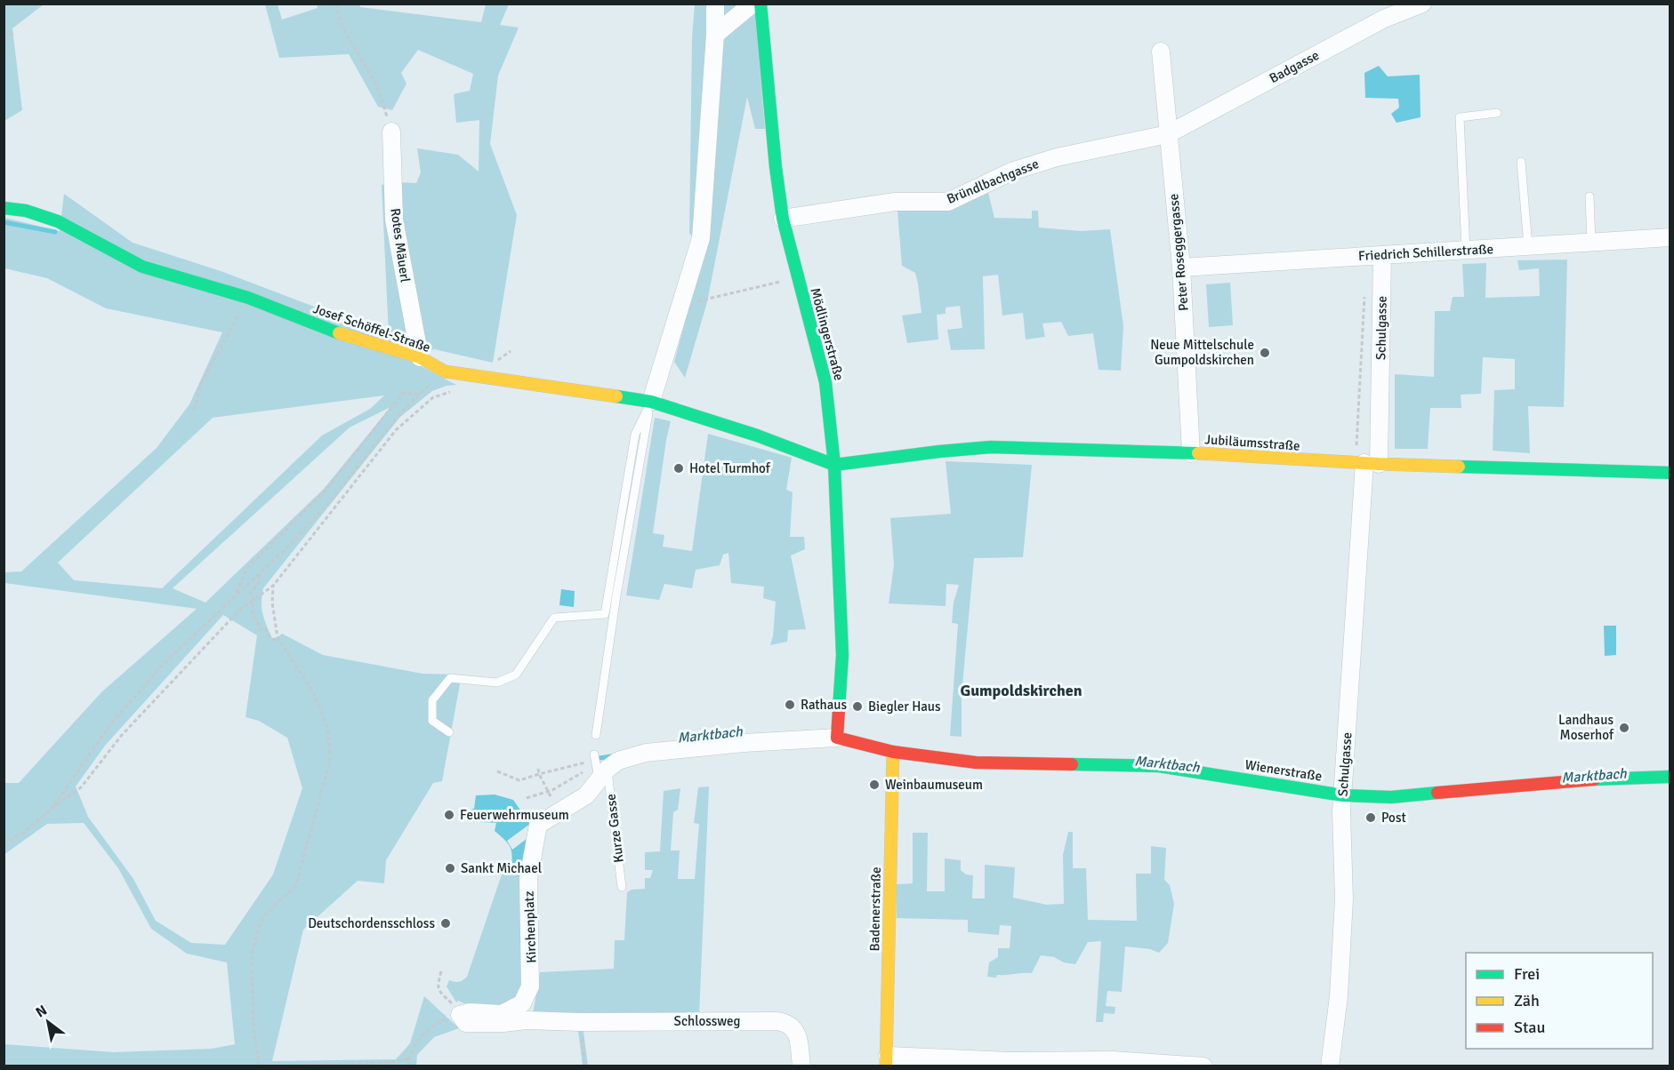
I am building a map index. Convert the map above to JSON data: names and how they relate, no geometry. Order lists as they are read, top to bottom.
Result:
{
  "streets": {
    "street": [
      "Badgasse",
      "Bründlbachgasse",
      "Rotes Mäuerl",
      "Peter Roseggergasse",
      "Friedrich Schillerstraße",
      "Josef Schöffel-Straße",
      "Schulgasse",
      "Mödlingerstraße",
      "Jubiläumsstraße",
      "Wienerstraße",
      "Badenerstraße",
      "Kirchenplatz",
      "Schlossweg"
    ],
    "lane": ["Kurze Gasse"]
  },
  "crossings": [
    ["Badgasse", "Bründlbachgasse"],
    ["Badgasse", "Peter Roseggergasse"],
    ["Bründlbachgasse", "Peter Roseggergasse"],
    ["Bründlbachgasse", "Mödlingerstraße"],
    ["Rotes Mäuerl", "Josef Schöffel-Straße"],
    ["Peter Roseggergasse", "Friedrich Schillerstraße"],
    ["Peter Roseggergasse", "Jubiläumsstraße"],
    ["Friedrich Schillerstraße", "Schulgasse"],
    ["Josef Schöffel-Straße", "Mödlingerstraße"],
    ["Josef Schöffel-Straße", "Jubiläumsstraße"],
    ["Schulgasse", "Jubiläumsstraße"],
    ["Schulgasse", "Wienerstraße"],
    ["Mödlingerstraße", "Jubiläumsstraße"],
    ["Mödlingerstraße", "Wienerstraße"],
    ["Wienerstraße", "Badenerstraße"],
    ["Kurze Gasse", "Kirchenplatz"],
    ["Kirchenplatz", "Schlossweg"]
  ],
  "districts": ["Gumpoldskirchen"],
  "water": ["Marktbach"],
  "places": [
    "Neue Mittelschule Gumpoldskirchen",
    "Hotel Turmhof",
    "Rathaus",
    "Biegler Haus",
    "Landhaus Moserhof",
    "Weinbaumuseum",
    "Feuerwehrmuseum",
    "Post",
    "Sankt Michael",
    "Deutschordensschloss"
  ],
  "legend": ["Frei", "Zäh", "Stau"],
  "north": "top left"
}
